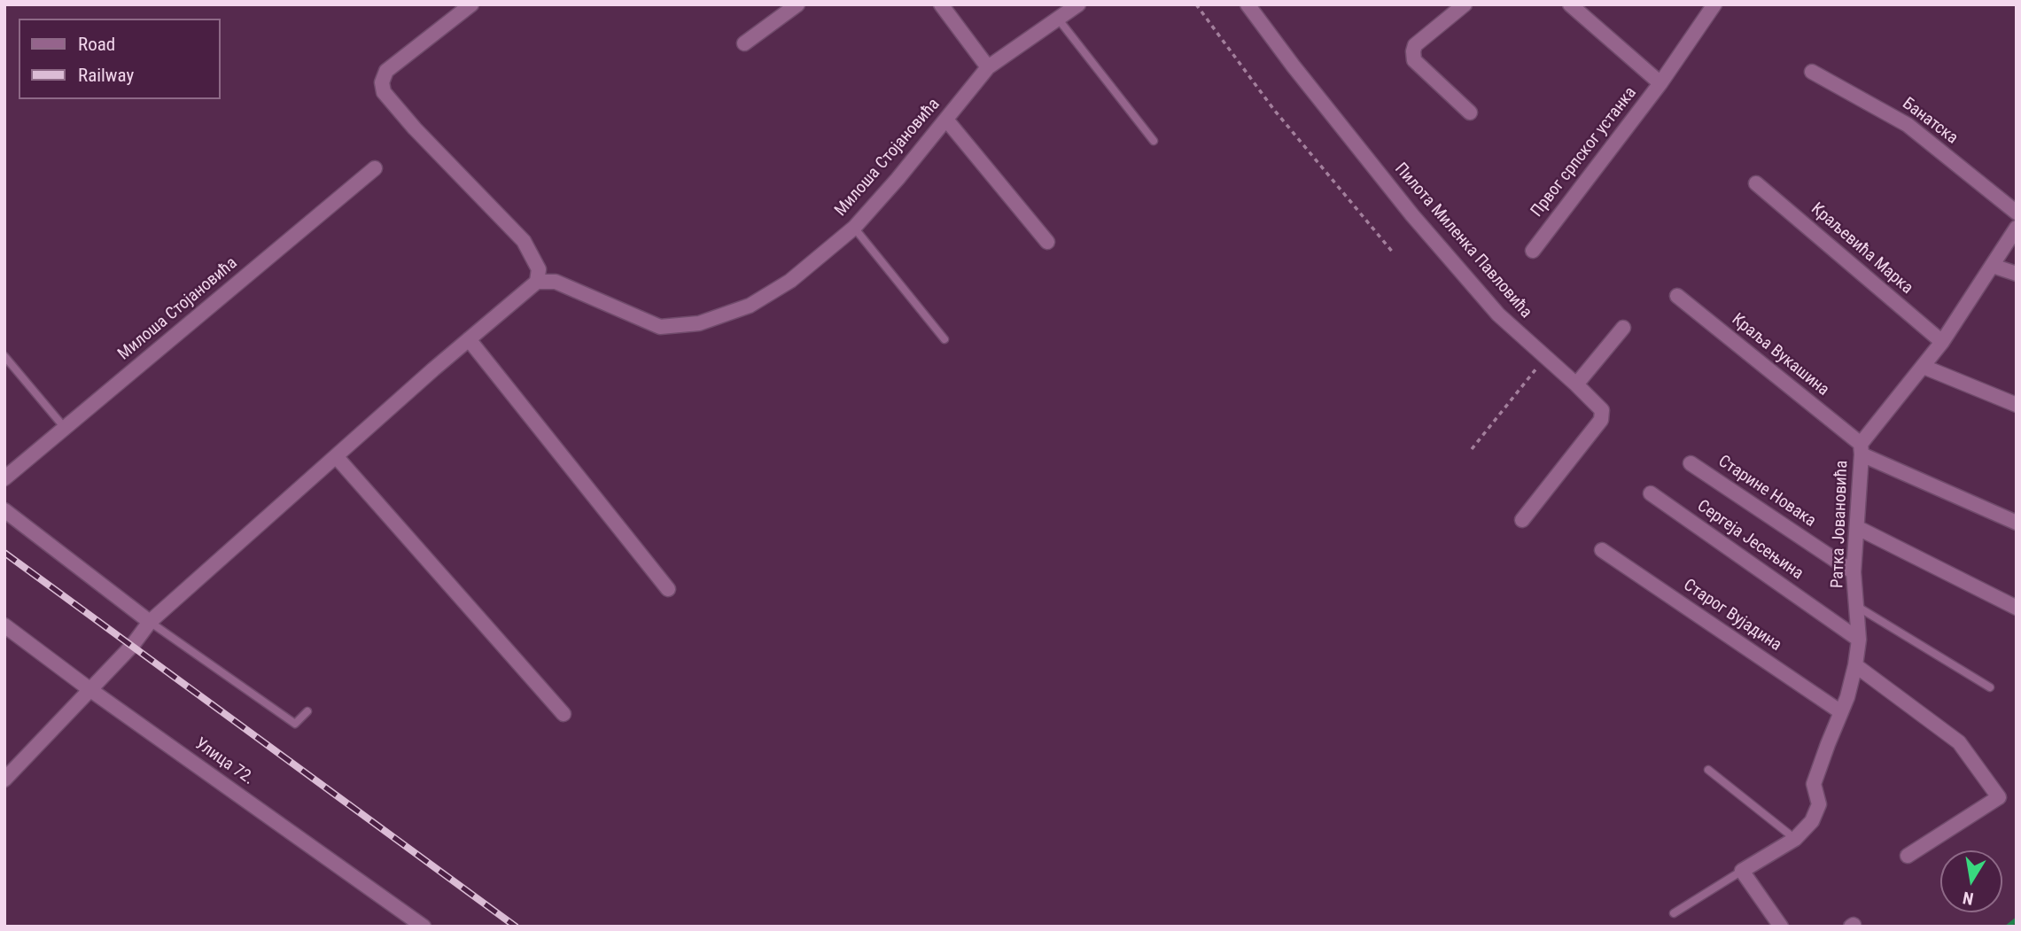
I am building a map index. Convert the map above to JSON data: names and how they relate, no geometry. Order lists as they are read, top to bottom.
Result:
{
  "streets": {
    "street": [
      "Банатска",
      "Првог српског устанка",
      "Милоша Стојановића",
      "Пилота Миленка Павловића",
      "Краљевића Марка",
      "Краља Вукашина",
      "Старине Новака",
      "Ратка Јовановића",
      "Сергеја Јесењина",
      "Старог Вујадина",
      "Улица 72."
    ]
  },
  "crossings": [
    ["Краљевића Марка", "Ратка Јовановића"],
    ["Краља Вукашина", "Ратка Јовановића"],
    ["Старине Новака", "Ратка Јовановића"],
    ["Ратка Јовановића", "Сергеја Јесењина"],
    ["Ратка Јовановића", "Старог Вујадина"]
  ],
  "legend": ["Road", "Railway"],
  "north": "bottom"
}
